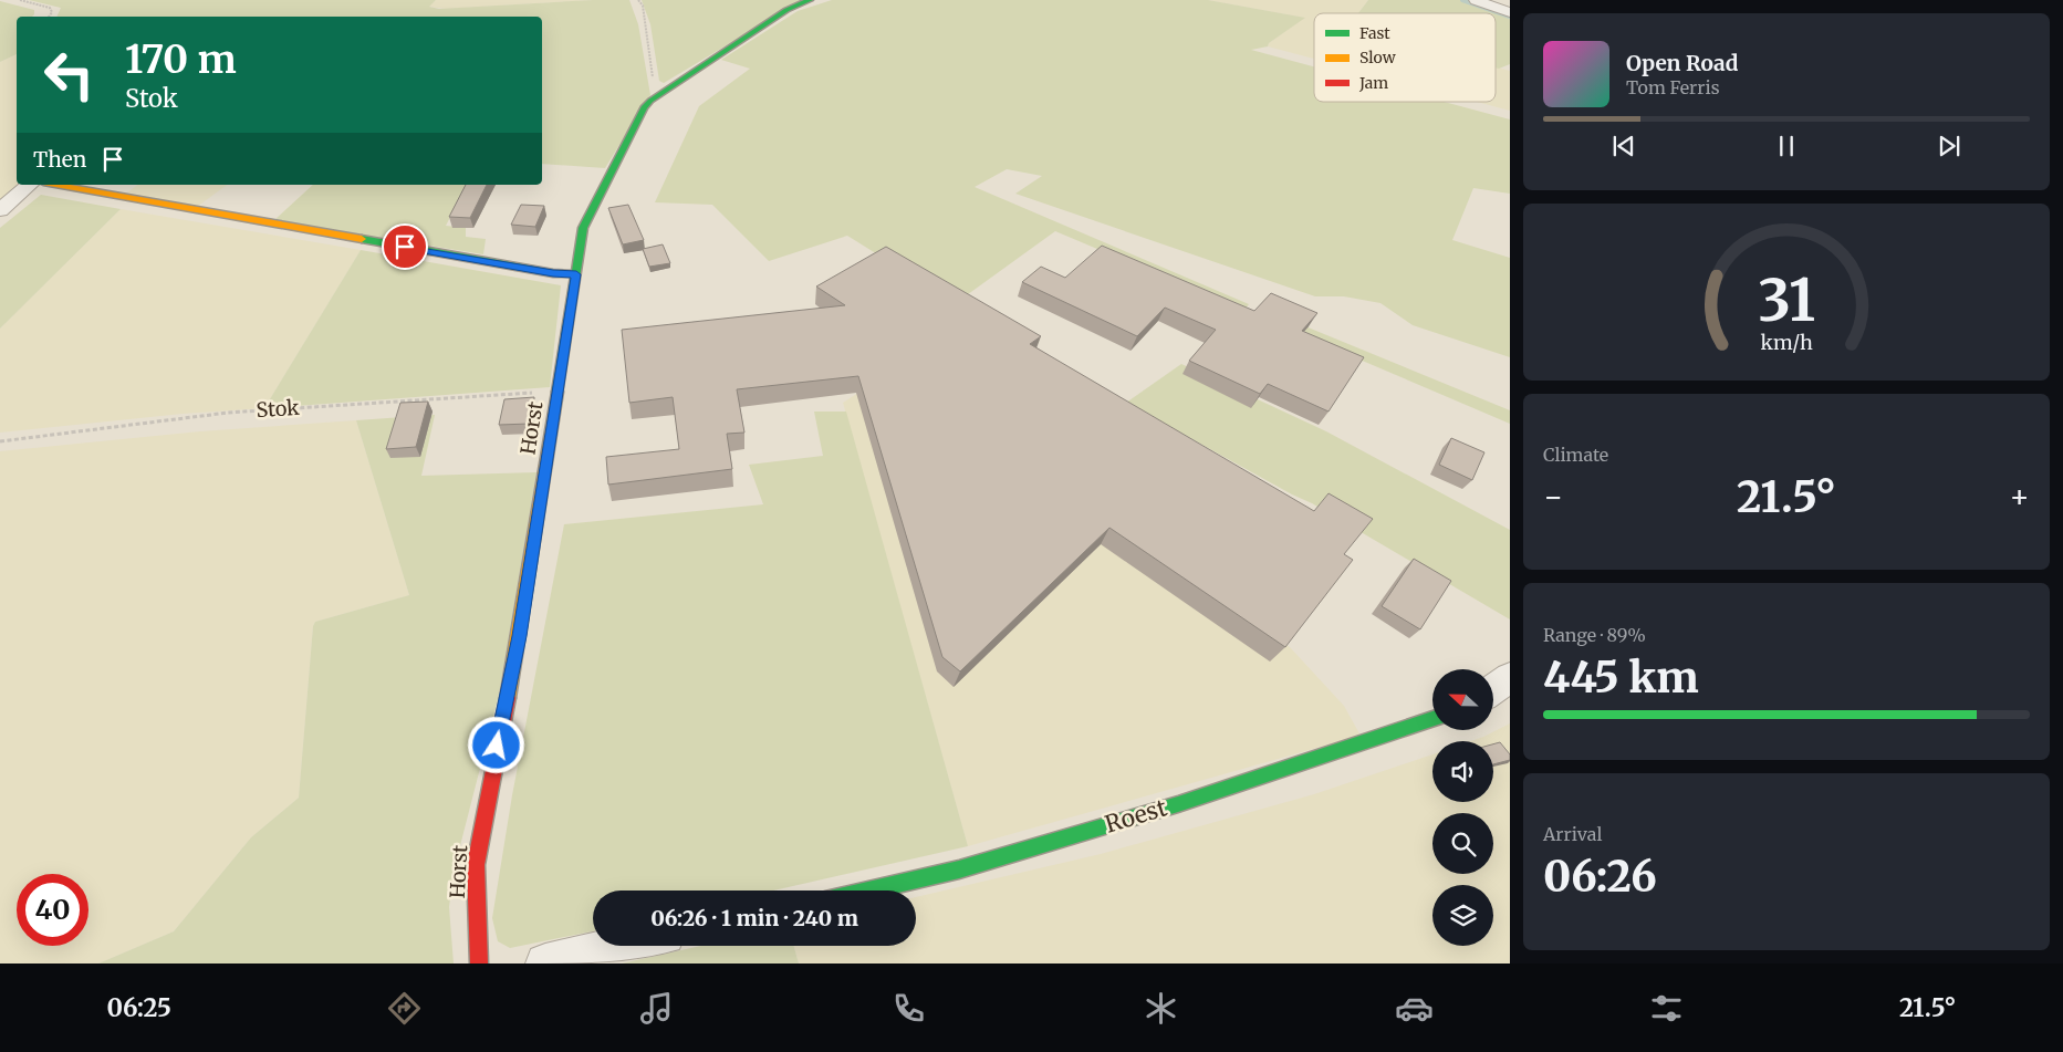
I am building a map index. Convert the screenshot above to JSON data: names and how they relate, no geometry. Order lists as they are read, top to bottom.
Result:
{
  "streets": {
    "street": ["Horst", "Roest"],
    "path": ["Stok"]
  },
  "crossings": [
    ["Stok", "Horst"]
  ],
  "legend": ["Fast", "Slow", "Jam"],
  "north": "left",
  "page": {
    "turn": ["170 m", "Stok"],
    "song": ["Open Road", "Tom Ferris"],
    "then": "Then",
    "tile": [
      "Climate",
      ["Range · 89%", "445 km"],
      ["Arrival", "06:26"]
    ],
    "heat": ["−", "21.5°", "+"],
    "limit": "40",
    "trip": "06:26 · 1 min · 240 m",
    "tabs": ["06:25", "21.5°"],
    "gauge": ["31", "km/h"]
  }
}
